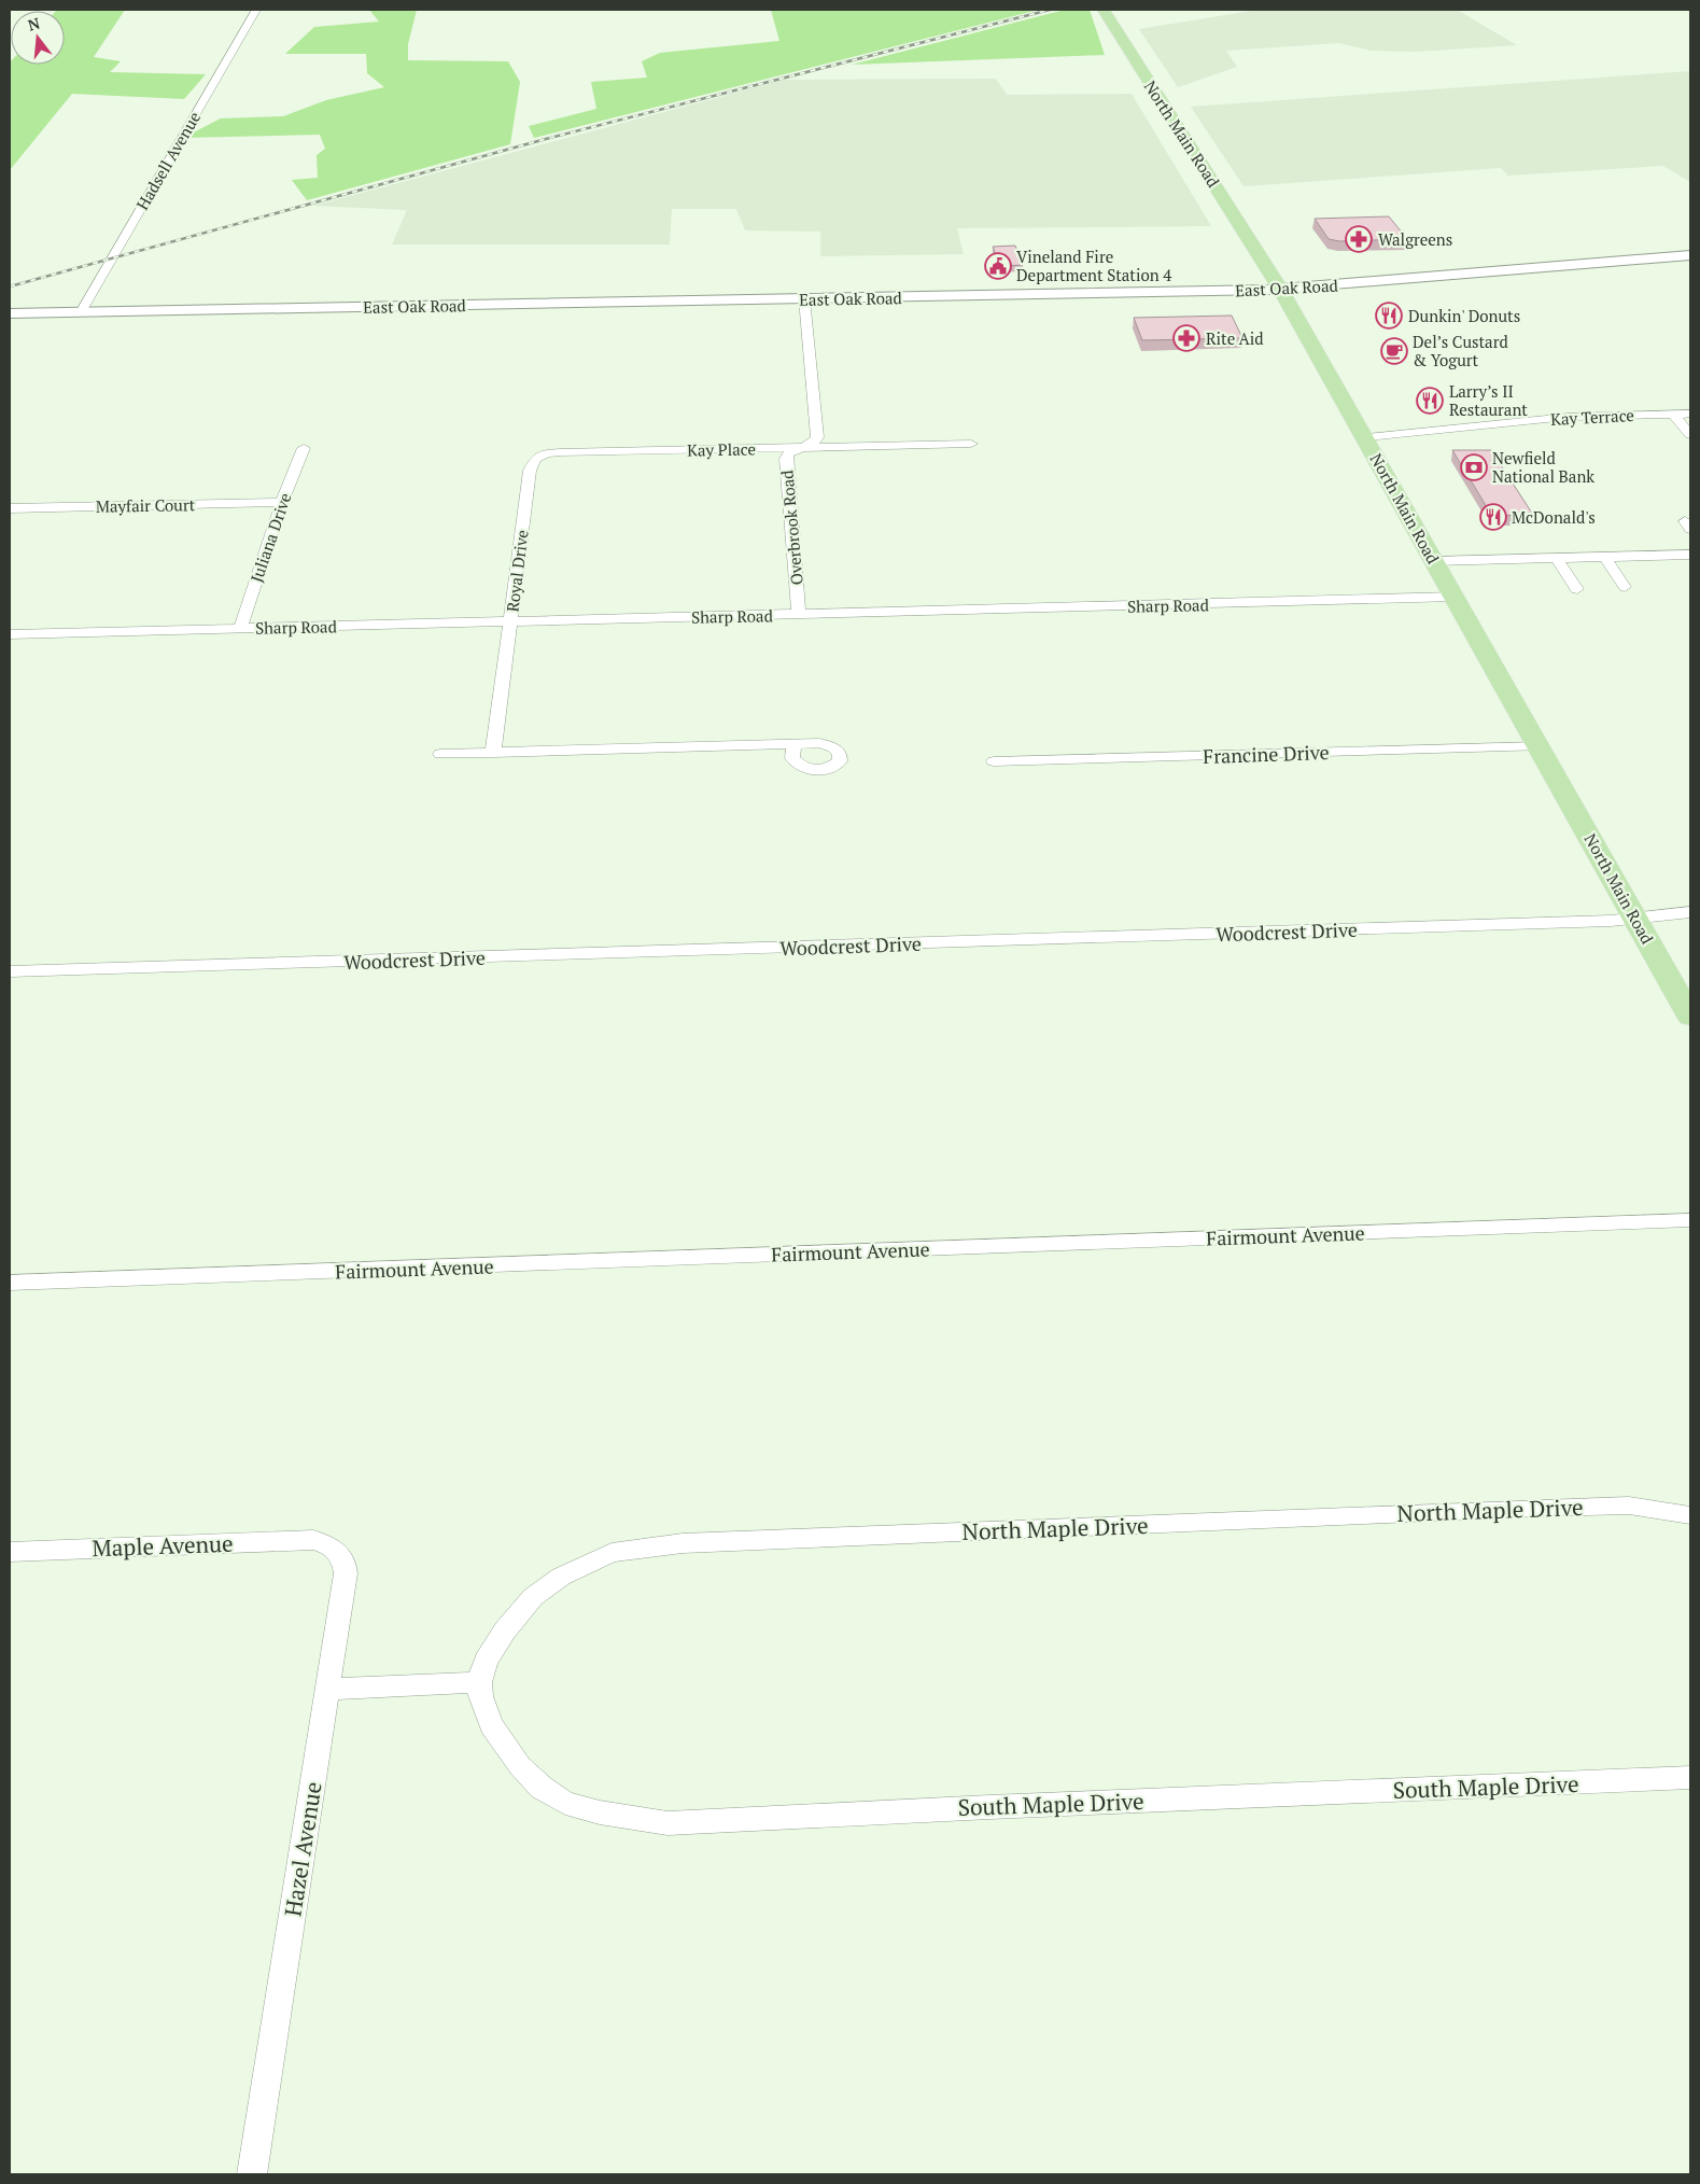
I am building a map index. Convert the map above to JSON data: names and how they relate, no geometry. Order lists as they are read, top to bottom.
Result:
{
  "streets": {
    "main road": ["North Main Road"],
    "street": [
      "Hadsell Avenue",
      "East Oak Road",
      "Kay Terrace",
      "Kay Place",
      "Mayfair Court",
      "Overbrook Road",
      "Juliana Drive",
      "Royal Drive",
      "Sharp Road",
      "Francine Drive",
      "Woodcrest Drive",
      "Fairmount Avenue",
      "North Maple Drive",
      "Maple Avenue",
      "South Maple Drive",
      "Hazel Avenue"
    ]
  },
  "crossings": [
    ["North Main Road", "East Oak Road"],
    ["North Main Road", "Kay Terrace"],
    ["North Main Road", "Sharp Road"],
    ["North Main Road", "Francine Drive"],
    ["North Main Road", "Woodcrest Drive"],
    ["Hadsell Avenue", "East Oak Road"],
    ["East Oak Road", "Overbrook Road"],
    ["Kay Place", "Overbrook Road"],
    ["Kay Place", "Royal Drive"],
    ["Mayfair Court", "Juliana Drive"],
    ["Overbrook Road", "Sharp Road"],
    ["Juliana Drive", "Sharp Road"],
    ["Royal Drive", "Sharp Road"],
    ["North Maple Drive", "South Maple Drive"],
    ["Maple Avenue", "Hazel Avenue"]
  ],
  "places": {
    "pharmacy": ["Walgreens", "Rite Aid"],
    "public building": ["Vineland Fire Department Station 4"],
    "restaurant": ["Dunkin' Donuts", "Larry’s II Restaurant", "McDonald's"],
    "cafe": ["Del’s Custard & Yogurt"],
    "bank": ["Newfield National Bank"]
  },
  "north": "top"
}
